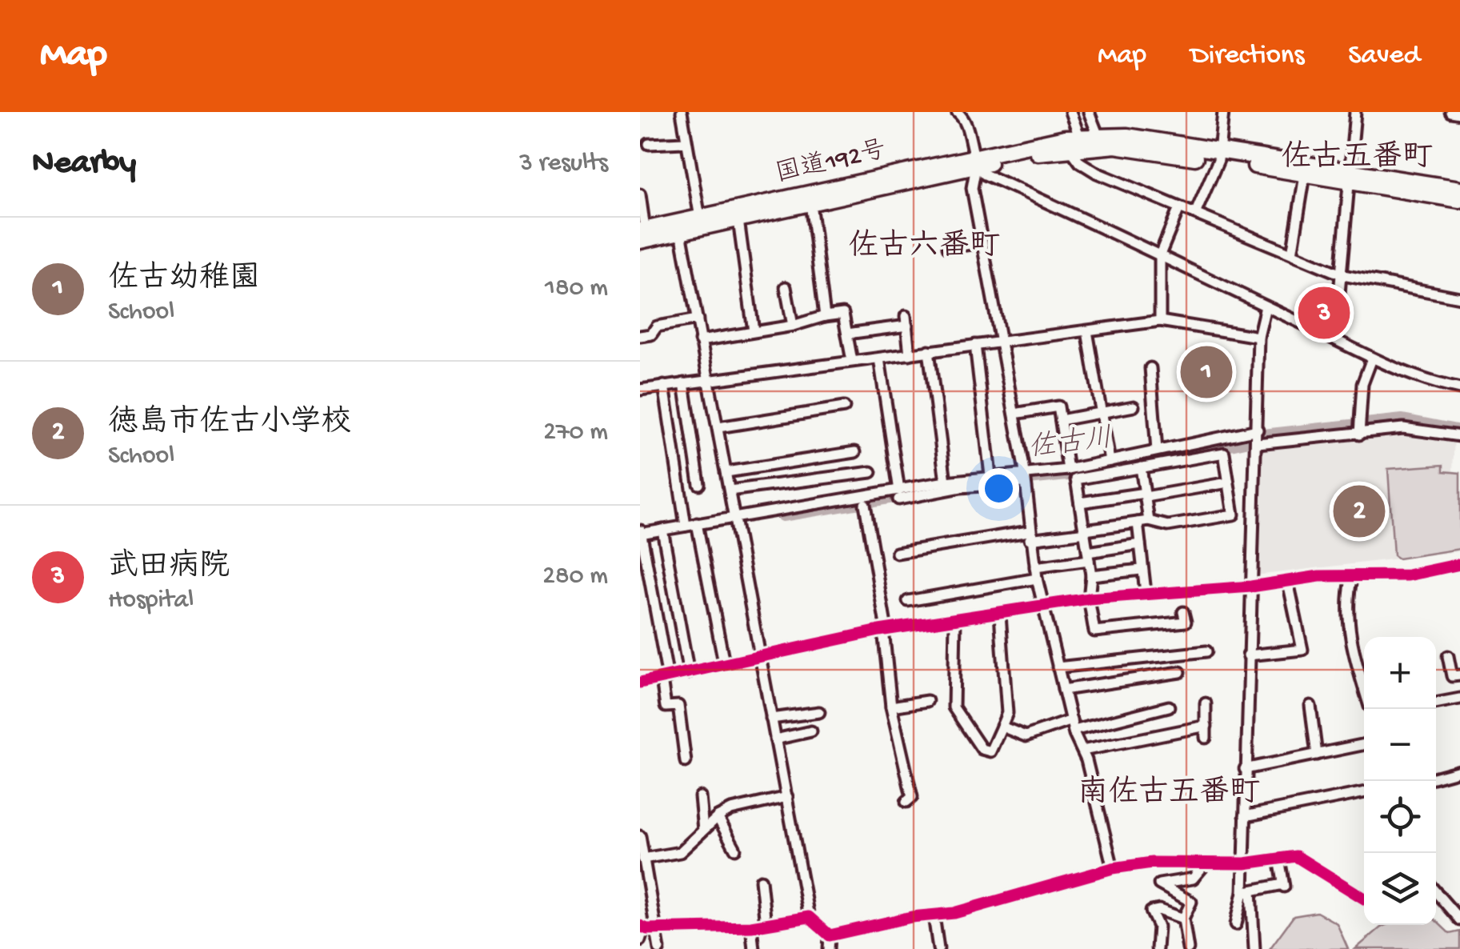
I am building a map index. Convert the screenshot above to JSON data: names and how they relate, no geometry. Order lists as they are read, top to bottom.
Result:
{
  "streets": {
    "highway": ["国道192号"]
  },
  "districts": ["佐古五番町", "佐古六番町", "南佐古五番町"],
  "water": ["佐古川"],
  "page": {
    "header": "Map",
    "nav": ["Map", "Directions", "Saved"],
    "heading": ["Nearby", "3 results"],
    "list": [
      {
        "mark": "1",
        "name": "佐古幼稚園",
        "note": "School",
        "value": "180 m"
      },
      {
        "mark": "2",
        "name": "徳島市佐古小学校",
        "note": "School",
        "value": "270 m"
      },
      {
        "mark": "3",
        "name": "武田病院",
        "note": "Hospital",
        "value": "280 m"
      }
    ],
    "pins": ["3", "1", "2"],
    "map_buttons": ["+", "−"]
  }
}
